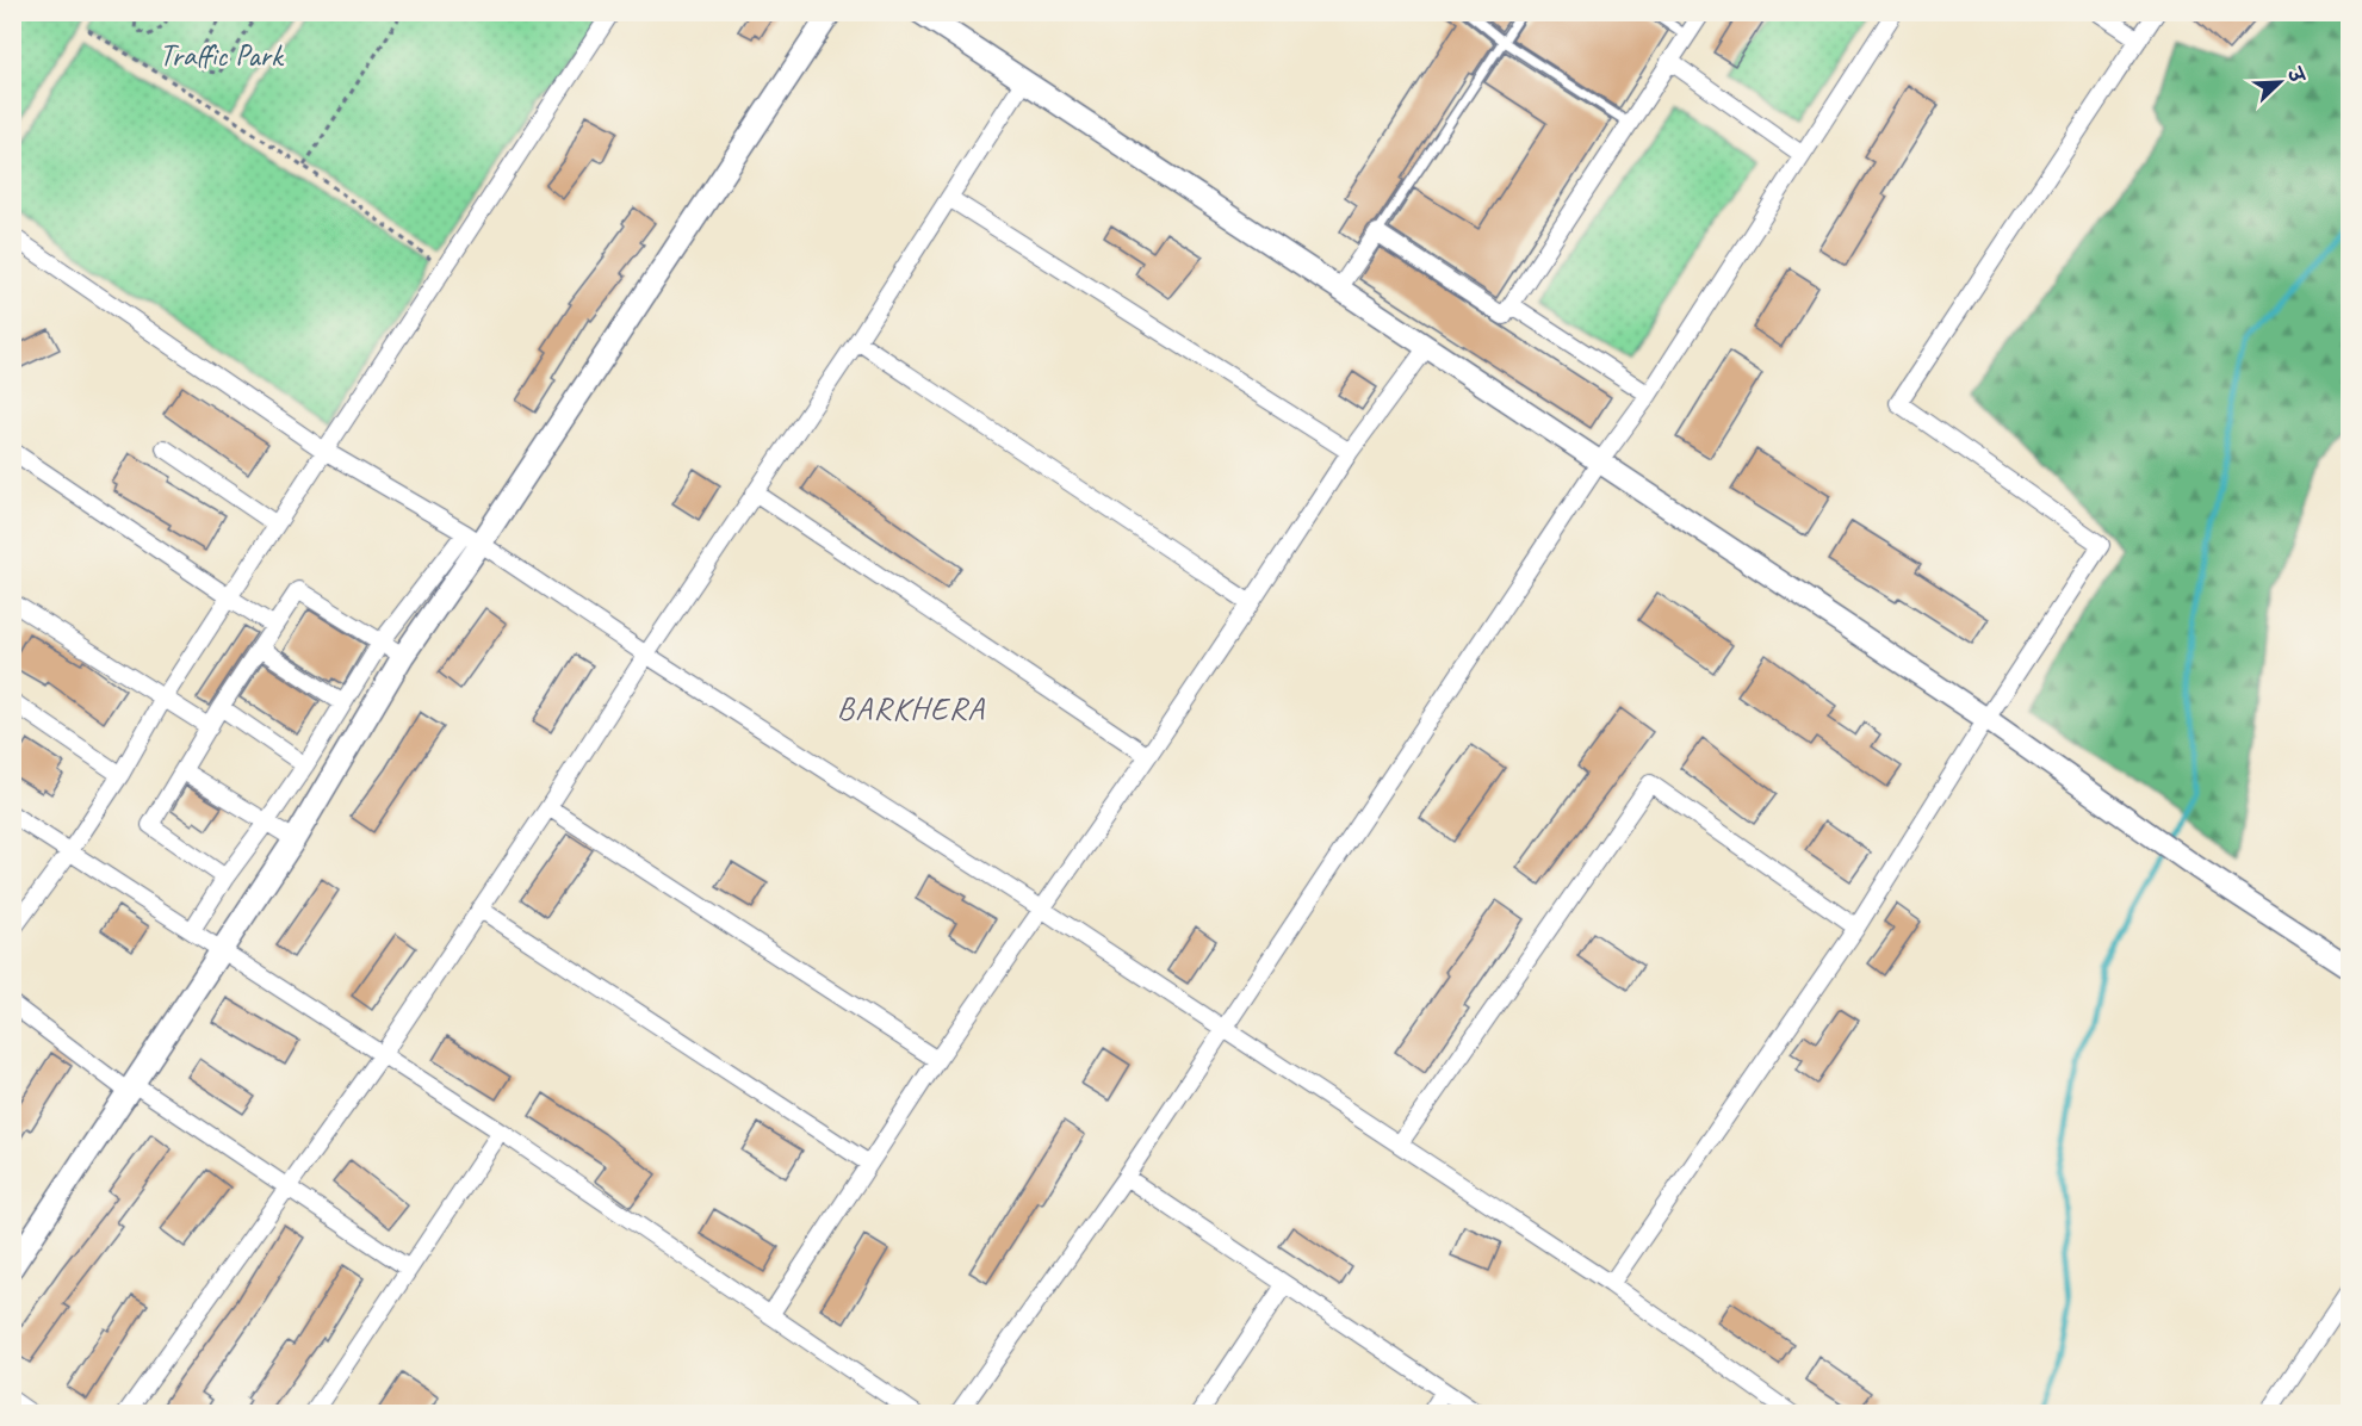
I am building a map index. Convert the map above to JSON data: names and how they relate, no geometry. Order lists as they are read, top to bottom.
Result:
{
  "districts": ["BARKHERA"],
  "parks": ["Traffic Park"],
  "north": "top right"
}
